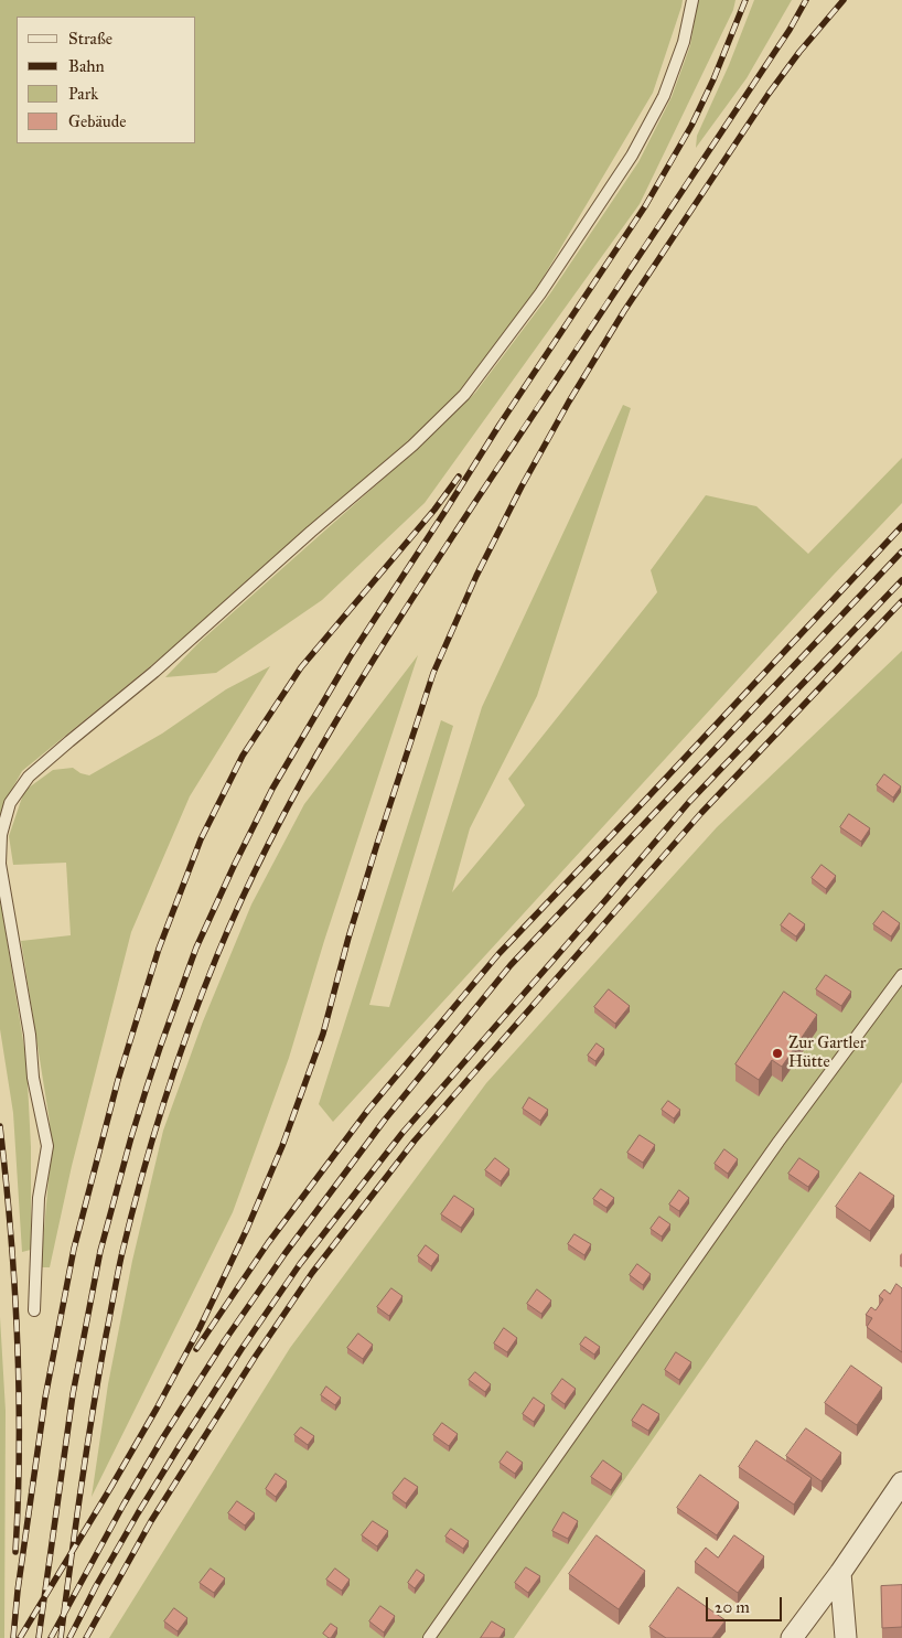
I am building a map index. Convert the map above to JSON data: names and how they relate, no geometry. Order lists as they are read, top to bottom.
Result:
{
  "places": ["Zur Gartler Hütte"],
  "legend": [
    "Straße",
    "Bahn",
    "Park",
    "Gebäude"
  ],
  "scale_bar": "20 m"
}
